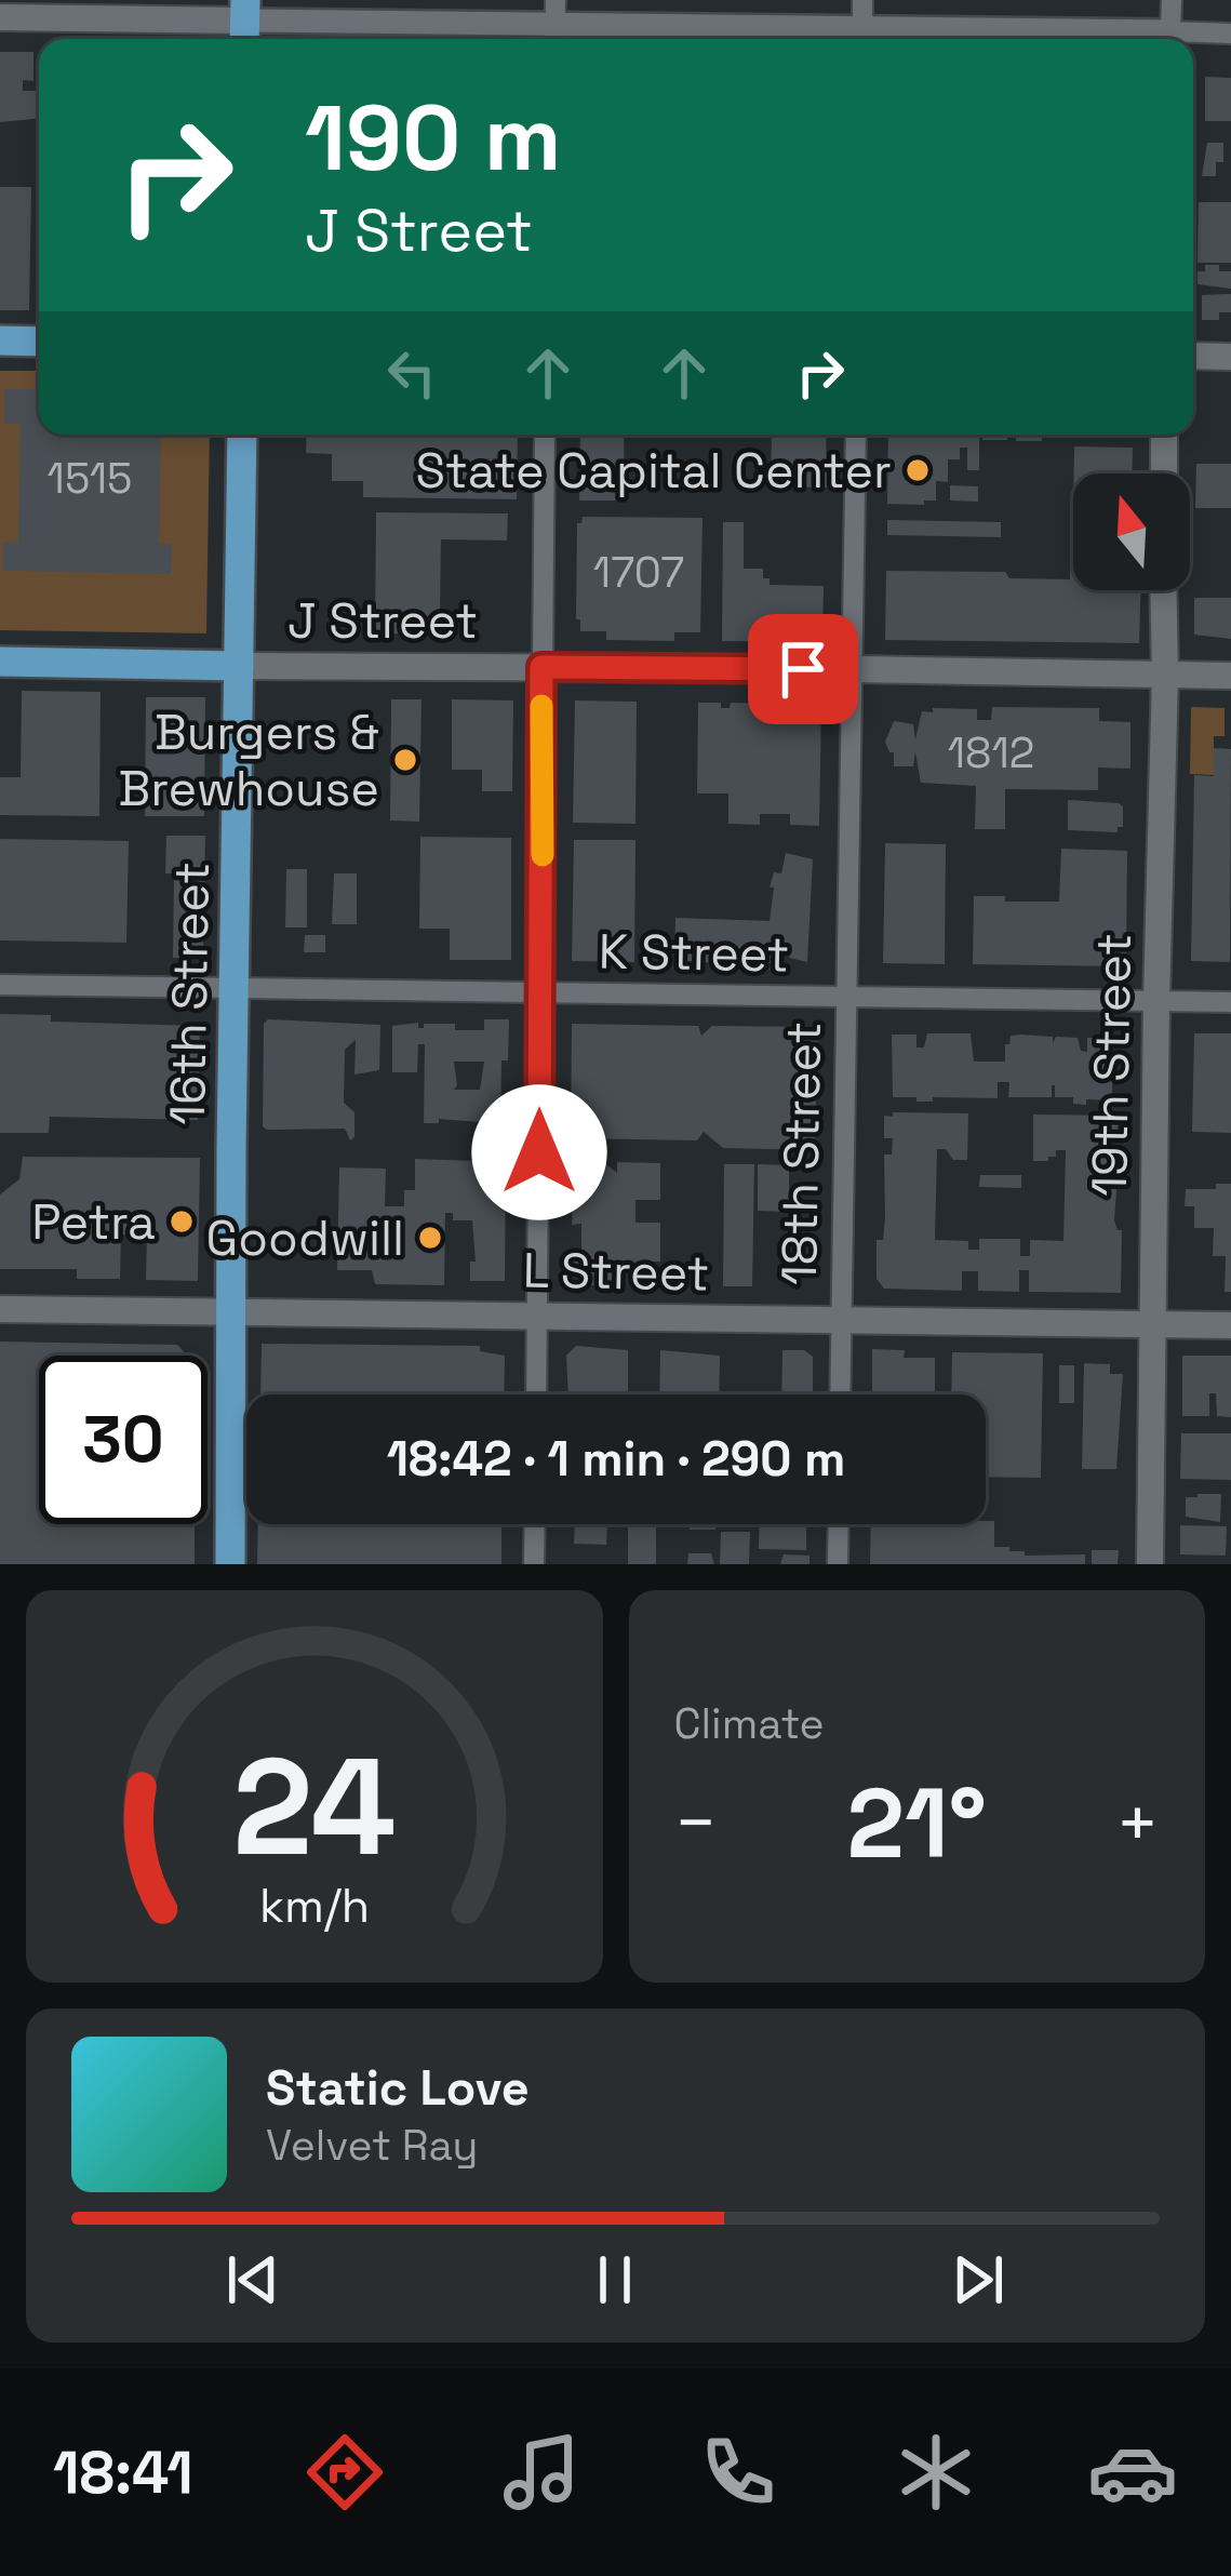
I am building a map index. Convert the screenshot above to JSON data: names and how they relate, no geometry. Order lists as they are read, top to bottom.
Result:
{
  "streets": {
    "main road": [
      "J Street",
      "16th Street",
      "19th Street",
      "L Street"
    ],
    "street": ["K Street", "18th Street"]
  },
  "crossings": [
    ["J Street", "16th Street"],
    ["J Street", "19th Street"],
    ["J Street", "18th Street"],
    ["K Street", "16th Street"],
    ["K Street", "19th Street"],
    ["K Street", "18th Street"],
    ["16th Street", "L Street"],
    ["19th Street", "L Street"],
    ["18th Street", "L Street"]
  ],
  "places": [
    "State Capital Center",
    "Burgers & Brewhouse",
    "Petra",
    "Goodwill"
  ],
  "house_numbers": ["1515", "1707", "1812"],
  "north": "top",
  "page": {
    "turn": ["190 m", "J Street"],
    "limit": "30",
    "trip": "18:42 · 1 min · 290 m",
    "tile": "Climate",
    "heat": ["−", "21°", "+"],
    "song": ["Static Love", "Velvet Ray"],
    "tabs": "18:41",
    "gauge": ["24", "km/h"]
  }
}
